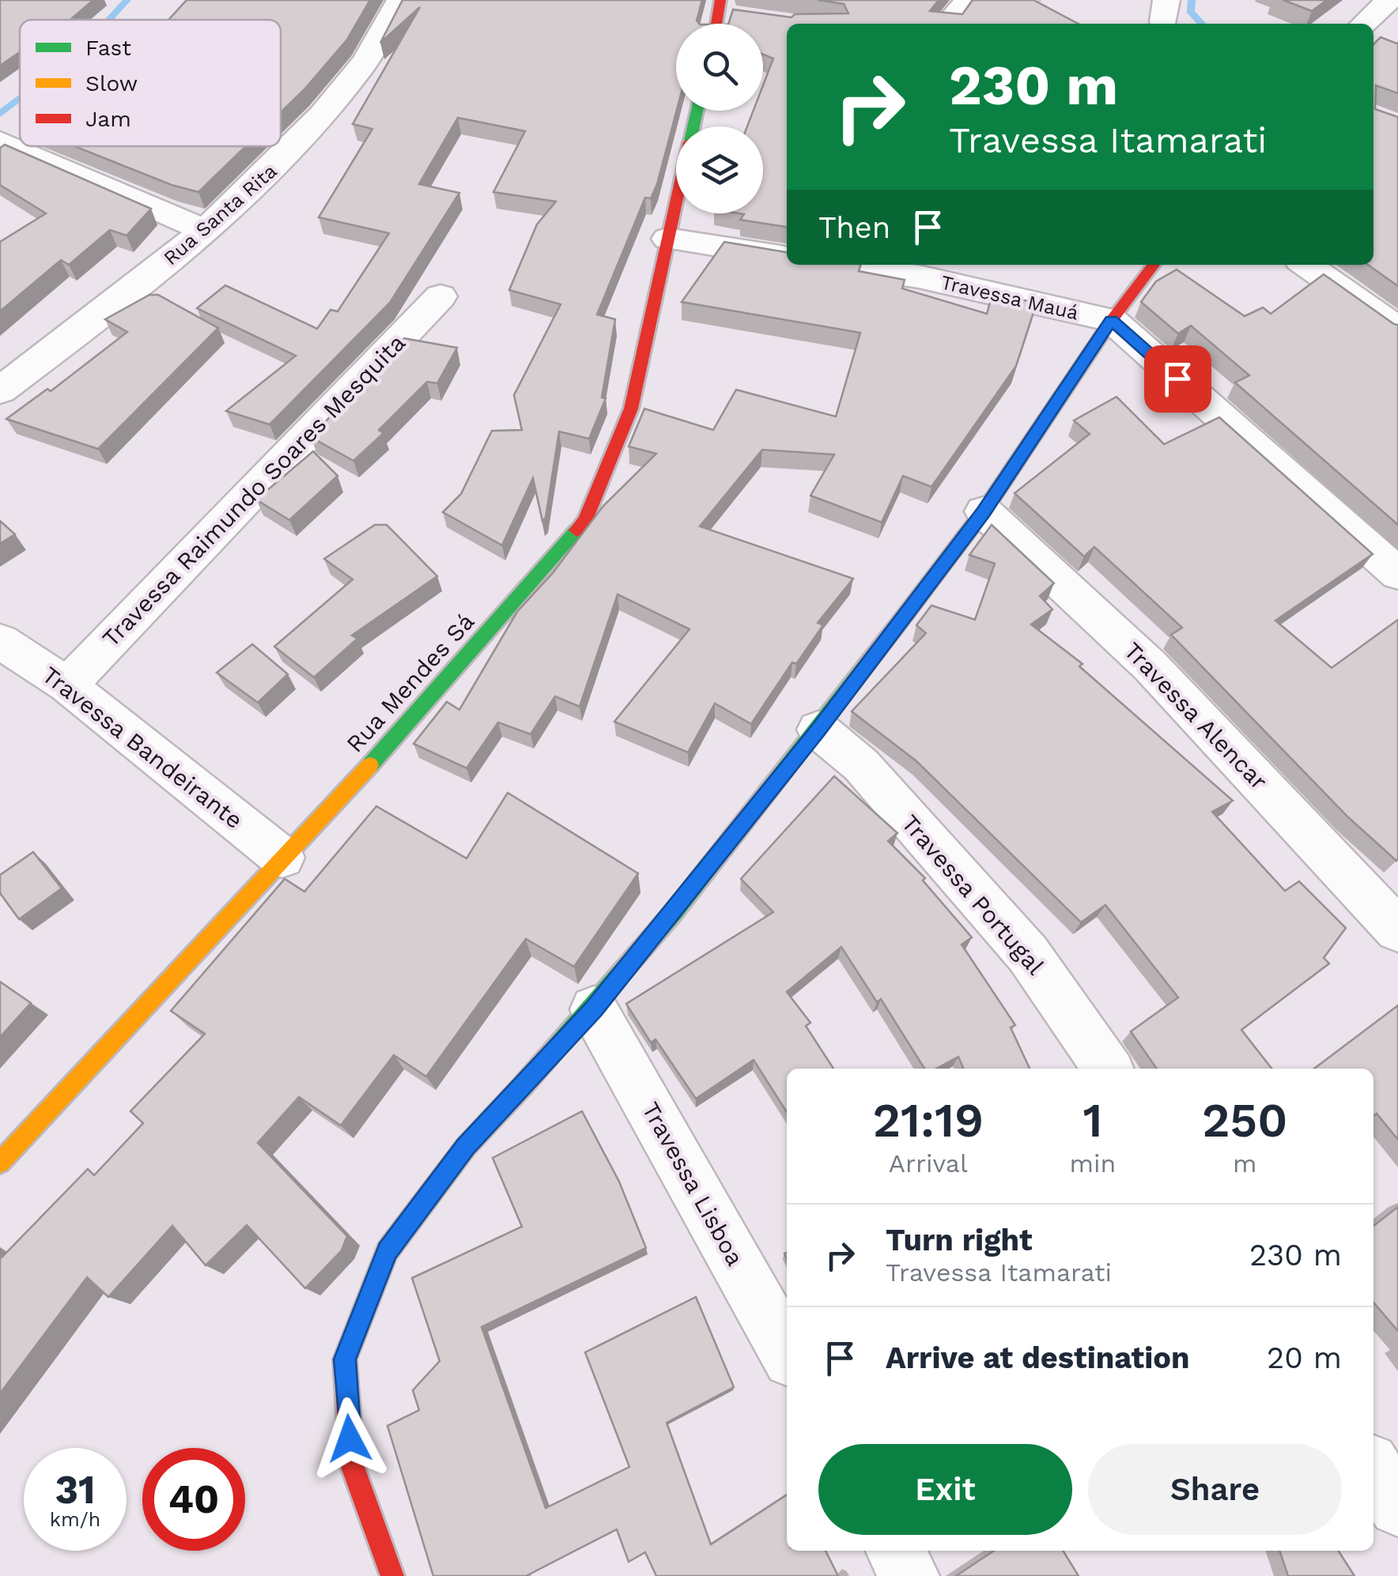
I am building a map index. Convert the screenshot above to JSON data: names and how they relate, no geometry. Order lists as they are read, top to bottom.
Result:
{
  "streets": {
    "street": [
      "Rua Santa Rita",
      "Travessa Mauá",
      "Travessa Raimundo Soares Mesquita",
      "Rua Mendes Sá",
      "Travessa Alencar",
      "Travessa Bandeirante",
      "Travessa Portugal",
      "Travessa Lisboa"
    ]
  },
  "crossings": [
    ["Travessa Raimundo Soares Mesquita", "Travessa Bandeirante"],
    ["Rua Mendes Sá", "Travessa Bandeirante"]
  ],
  "legend": ["Fast", "Slow", "Jam"],
  "page": {
    "turn": ["230 m", "Travessa Itamarati"],
    "then": "Then",
    "eta": [
      "21:19",
      "Arrival",
      "1",
      "min",
      "250",
      "m"
    ],
    "list": [
      {
        "name": "Turn right",
        "note": "Travessa Itamarati",
        "value": "230 m"
      },
      {
        "name": "Arrive at destination",
        "value": "20 m"
      }
    ],
    "buttons": ["Exit", "Share"],
    "speed": "31 km/h",
    "limit": "40"
  }
}
